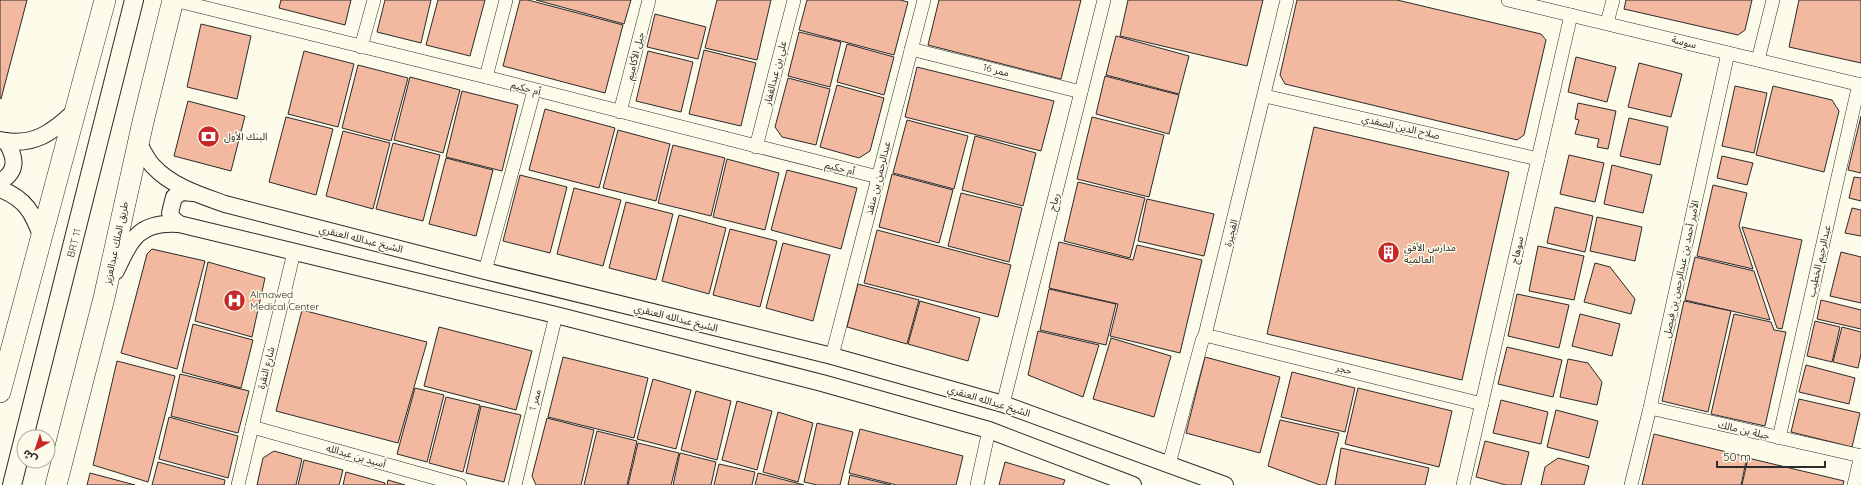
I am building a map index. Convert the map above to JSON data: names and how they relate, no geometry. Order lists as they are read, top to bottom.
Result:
{
  "streets": {
    "main road": ["BRT 11", "طريق الملك عبدالعزيز"],
    "street": [
      "سوسة",
      "جبل الأكاميم",
      "ممر 16",
      "علي بن عبدالغفار",
      "أم حكيم",
      "صلاح الدين الصفدي",
      "عبدالرحمن بن منقذ",
      "رماح",
      "الفجيرة",
      "الشيخ عبدالله العنقري",
      "سوهاج",
      "عبدالرحيم الخطيب",
      "الأمير أحمد بن عبدالرحمن بن فيصل",
      "شارع النقرة",
      "حجر",
      "ممر 1",
      "جبلة بن مالك",
      "أسيد بن عبدالله"
    ]
  },
  "crossings": [
    ["سوسة", "سوهاج"],
    ["سوسة", "عبدالرحيم الخطيب"],
    ["سوسة", "الأمير أحمد بن عبدالرحمن بن فيصل"],
    ["جبل الأكاميم", "أم حكيم"],
    ["ممر 16", "عبدالرحمن بن منقذ"],
    ["ممر 16", "رماح"],
    ["علي بن عبدالغفار", "أم حكيم"],
    ["أم حكيم", "عبدالرحمن بن منقذ"],
    ["أم حكيم", "طريق الملك عبدالعزيز"],
    ["صلاح الدين الصفدي", "الفجيرة"],
    ["صلاح الدين الصفدي", "سوهاج"],
    ["عبدالرحمن بن منقذ", "الشيخ عبدالله العنقري"],
    ["رماح", "الشيخ عبدالله العنقري"],
    ["الفجيرة", "الشيخ عبدالله العنقري"],
    ["الفجيرة", "حجر"],
    ["الشيخ عبدالله العنقري", "طريق الملك عبدالعزيز"],
    ["سوهاج", "حجر"],
    ["عبدالرحيم الخطيب", "جبلة بن مالك"],
    ["الأمير أحمد بن عبدالرحمن بن فيصل", "جبلة بن مالك"],
    ["شارع النقرة", "أسيد بن عبدالله"]
  ],
  "places": {
    "bank": ["البنك الأول"],
    "building": ["مدارس الأفق العالمية"],
    "hospital": ["Almawed Medical Center"]
  },
  "scale_bar": "50 m",
  "north": "bottom left"
}
